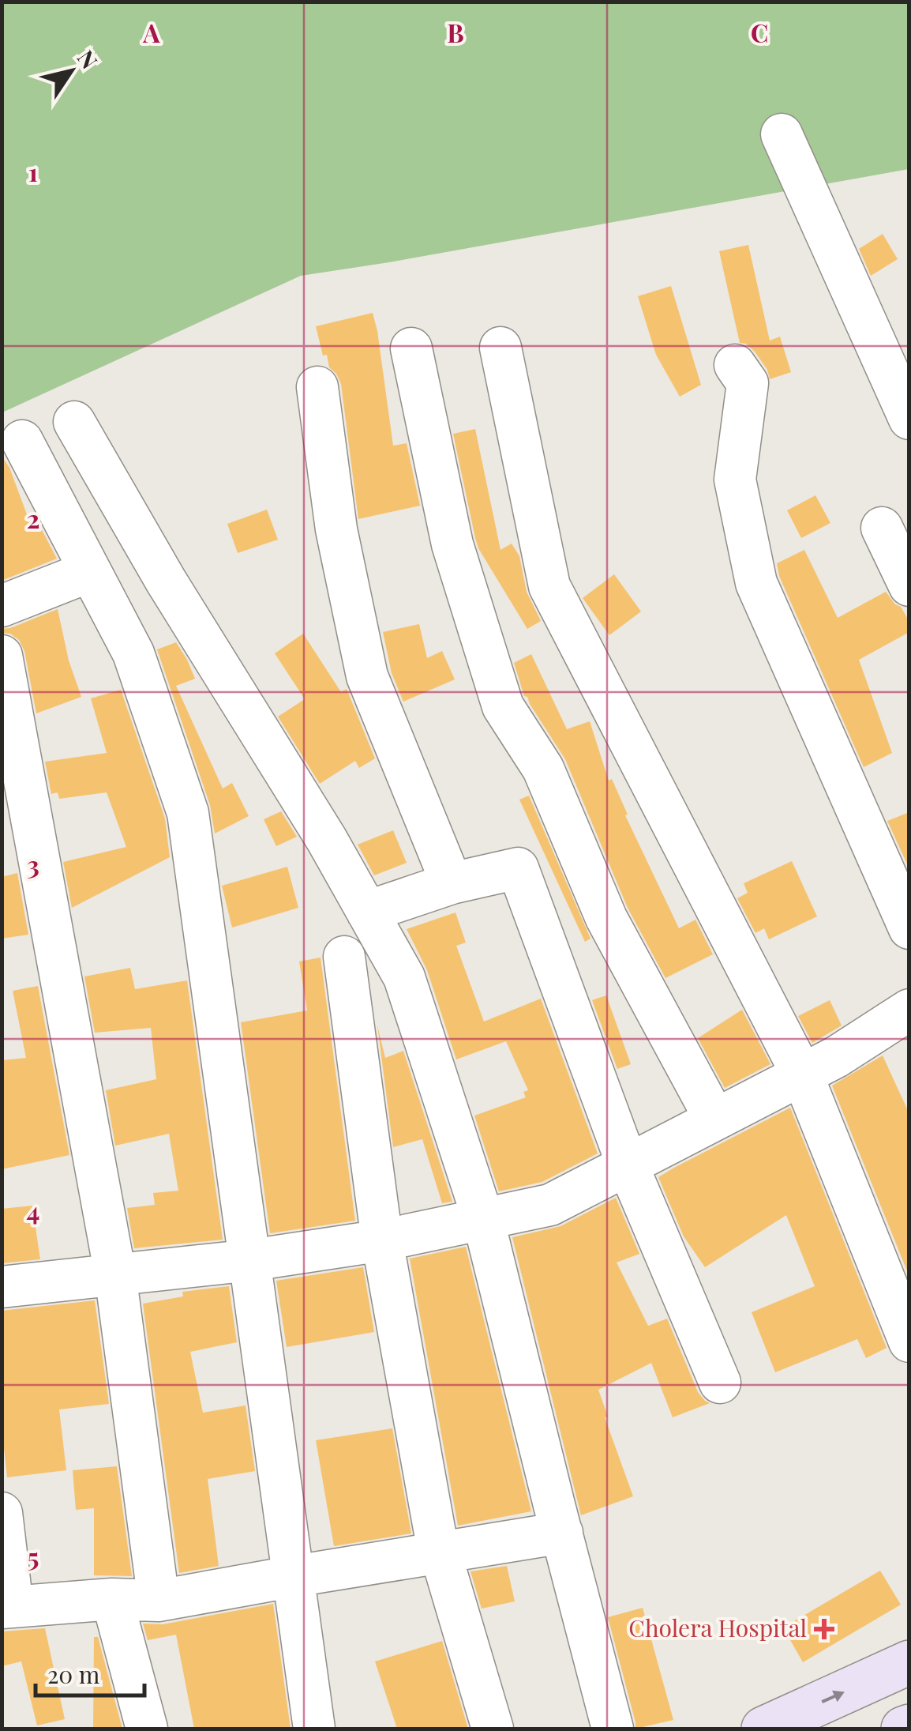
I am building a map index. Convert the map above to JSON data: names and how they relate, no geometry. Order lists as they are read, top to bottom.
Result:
{
  "places": {
    "health": ["Cholera Hospital"]
  },
  "scale_bar": "20 m",
  "north": "top right",
  "grid": {
    "columns": ["A", "B", "C"],
    "rows": [
      "1",
      "2",
      "3",
      "4",
      "5"
    ]
  }
}
